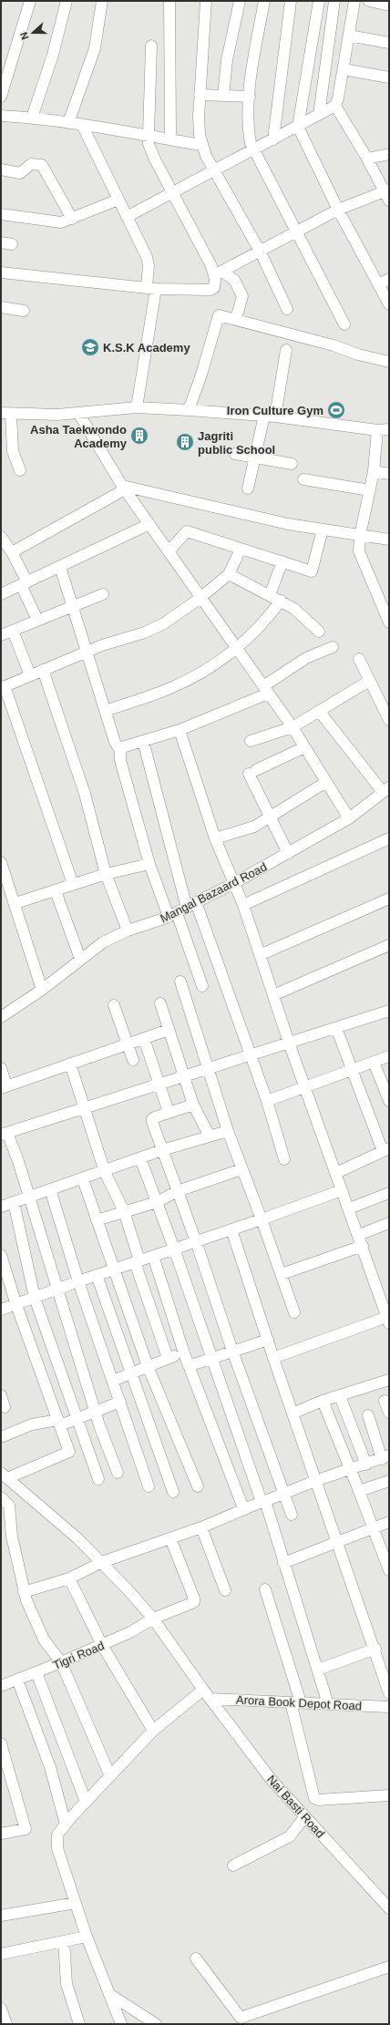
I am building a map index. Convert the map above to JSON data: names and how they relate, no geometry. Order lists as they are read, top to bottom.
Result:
{
  "streets": {
    "street": [
      "Mangal Bazaard Road",
      "Tigri Road",
      "Arora Book Depot Road",
      "Nai Basti Road"
    ]
  },
  "crossings": [
    ["Tigri Road", "Nai Basti Road"],
    ["Arora Book Depot Road", "Nai Basti Road"]
  ],
  "places": {
    "school or university": ["K.S.K Academy"],
    "sports": ["Iron Culture Gym"],
    "building": ["Asha Taekwondo Academy", "Jagriti public School"]
  },
  "north": "left"
}
